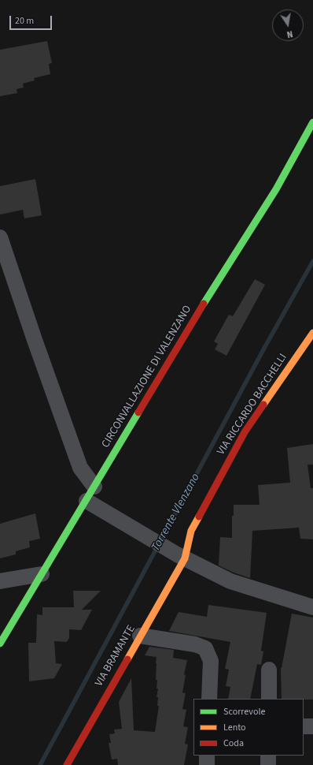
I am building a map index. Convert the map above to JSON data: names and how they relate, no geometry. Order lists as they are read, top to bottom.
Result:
{
  "streets": {
    "main road": ["CIRCONVALLAZIONE DI VALENZANO", "VIA RICCARDO BACCHELLI", "VIA BRAMANTE"]
  },
  "crossings": [
    ["VIA RICCARDO BACCHELLI", "VIA BRAMANTE"]
  ],
  "water": ["Torrente Vlenzano"],
  "legend": ["Scorrevole", "Lento", "Coda"],
  "scale_bar": "20 m",
  "north": "bottom"
}
